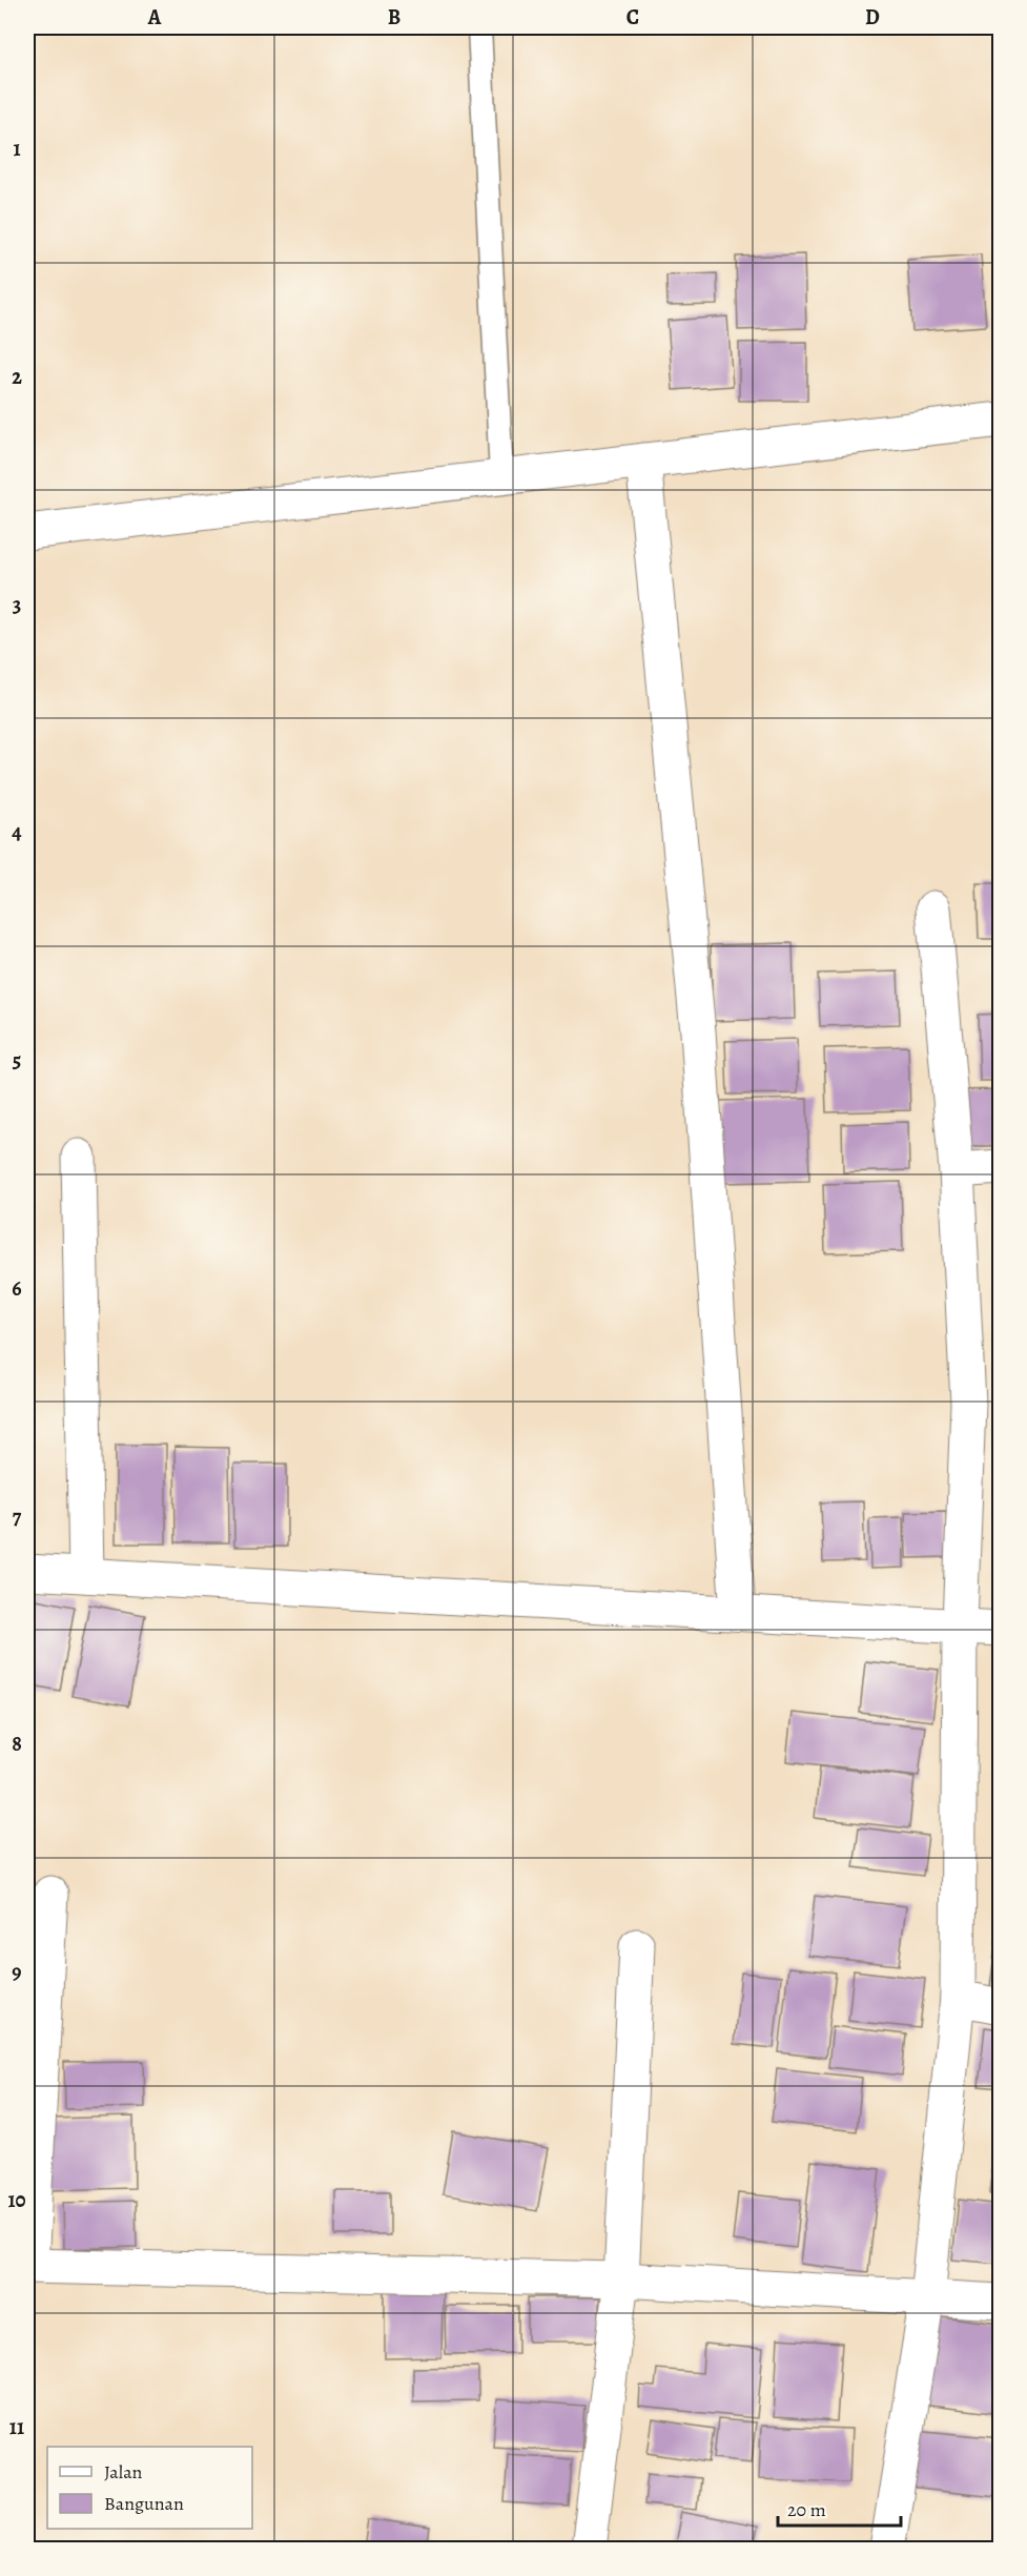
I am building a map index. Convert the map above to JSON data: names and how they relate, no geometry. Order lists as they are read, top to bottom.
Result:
{
  "legend": ["Jalan", "Bangunan"],
  "scale_bar": "20 m",
  "grid": {
    "columns": [
      "A",
      "B",
      "C",
      "D"
    ],
    "rows": [
      "1",
      "2",
      "3",
      "4",
      "5",
      "6",
      "7",
      "8",
      "9",
      "10",
      "11"
    ]
  }
}
